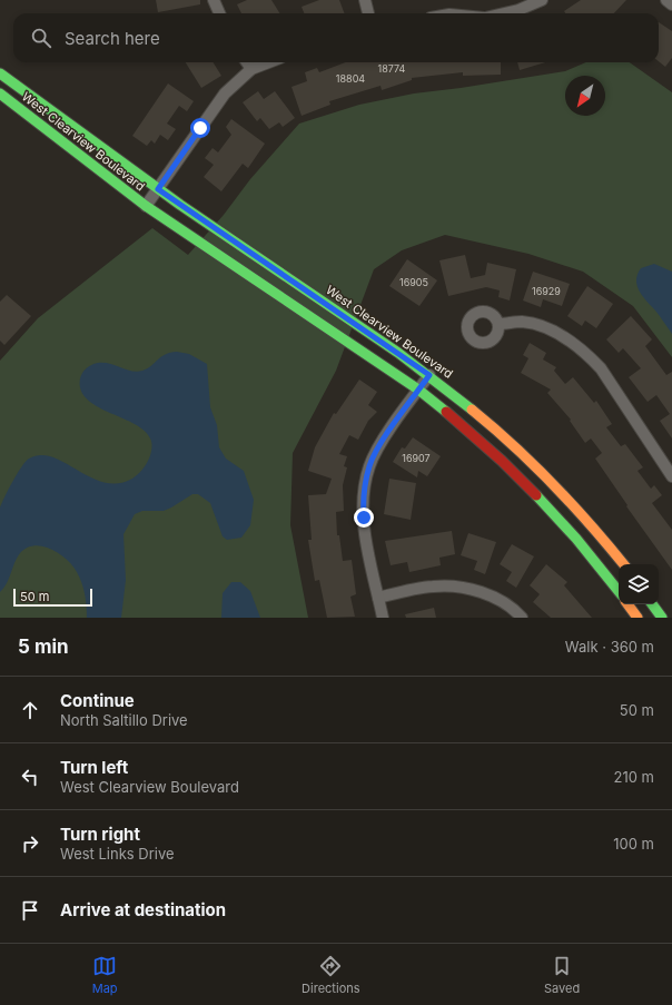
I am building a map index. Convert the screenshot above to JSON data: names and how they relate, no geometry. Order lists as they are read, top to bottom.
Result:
{
  "streets": {
    "street": ["West Clearview Boulevard"]
  },
  "house_numbers": [
    "18774",
    "18804",
    "16905",
    "16929",
    "16907"
  ],
  "scale_bar": "50 m",
  "north": "bottom left",
  "page": {
    "search": "Search here",
    "scale": "50 m",
    "heading": ["5 min", "Walk · 360 m"],
    "list": [
      ["Continue", "North Saltillo Drive", "50 m"],
      ["Turn left", "West Clearview Boulevard", "210 m"],
      ["Turn right", "West Links Drive", "100 m"],
      "Arrive at destination"
    ],
    "nav": ["Map", "Directions", "Saved"]
  }
}
